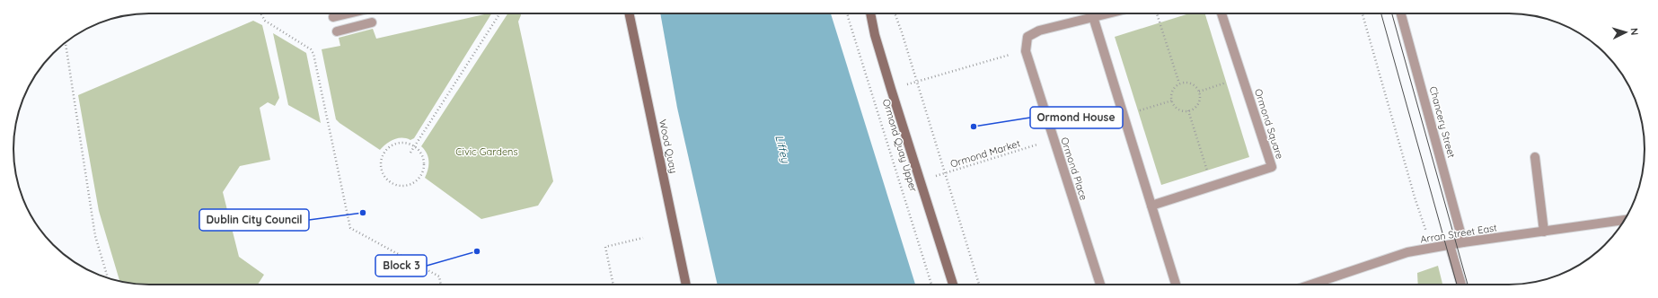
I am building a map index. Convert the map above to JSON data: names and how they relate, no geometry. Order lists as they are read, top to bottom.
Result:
{
  "streets": {
    "main road": ["Ormond Quay Upper", "Wood Quay"],
    "street": [
      "Chancery Street",
      "Ormond Square",
      "Ormond Place",
      "Arran Street East"
    ],
    "path": ["Ormond Market"]
  },
  "crossings": [
    ["Chancery Street", "Arran Street East"],
    ["Ormond Quay Upper", "Ormond Market"],
    ["Ormond Market", "Ormond Place"]
  ],
  "water": ["Liffey"],
  "parks": ["Civic Gardens"],
  "places": ["Ormond House", "Dublin City Council", "Block 3"],
  "north": "right"
}
